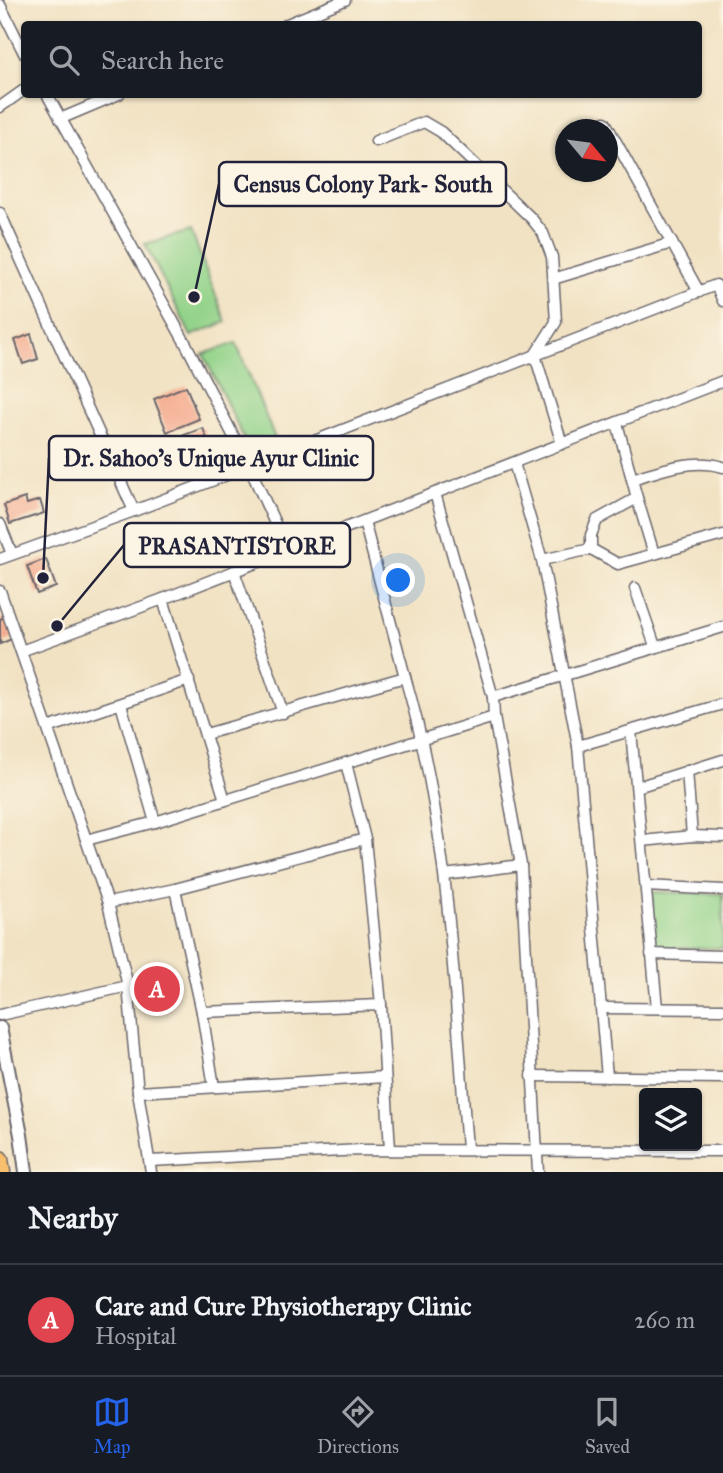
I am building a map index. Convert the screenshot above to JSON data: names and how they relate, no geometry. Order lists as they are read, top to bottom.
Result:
{
  "places": ["Census Colony Park- South", "Dr. Sahoo's Unique Ayur Clinic", "PRASANTISTORE"],
  "north": "bottom right",
  "page": {
    "search": "Search here",
    "pins": "A",
    "heading": "Nearby",
    "list": [
      {
        "mark": "A",
        "name": "Care and Cure Physiotherapy Clinic",
        "note": "Hospital",
        "value": "260 m"
      }
    ],
    "nav": ["Map", "Directions", "Saved"]
  }
}
